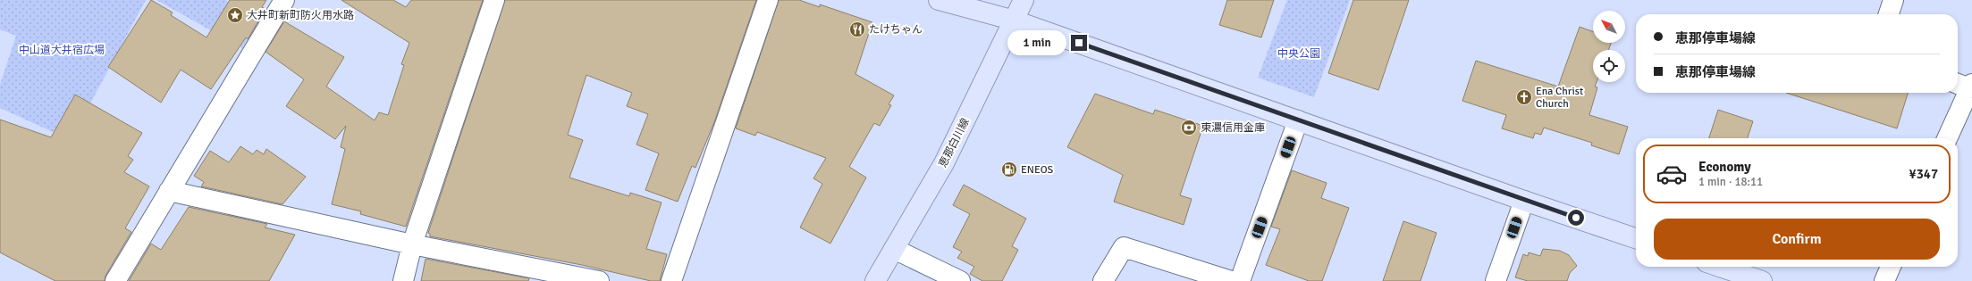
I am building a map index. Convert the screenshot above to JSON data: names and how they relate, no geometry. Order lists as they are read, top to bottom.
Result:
{
  "streets": {
    "main road": ["恵那白川線"]
  },
  "parks": ["中山道大井宿広場", "中央公園"],
  "places": {
    "place": ["大井町新町防火用水路"],
    "restaurant": ["たけちゃん"],
    "church": ["Ena Christ Church"],
    "bank": ["東濃信用金庫"],
    "fuel station": ["ENEOS"]
  },
  "north": "top left",
  "page": {
    "banner": ["恵那停車場線", "恵那停車場線"],
    "bubble": "1 min",
    "list": [
      {
        "name": "Economy",
        "note": "1 min · 18:11",
        "value": "¥347"
      }
    ],
    "buttons": "Confirm"
  }
}
